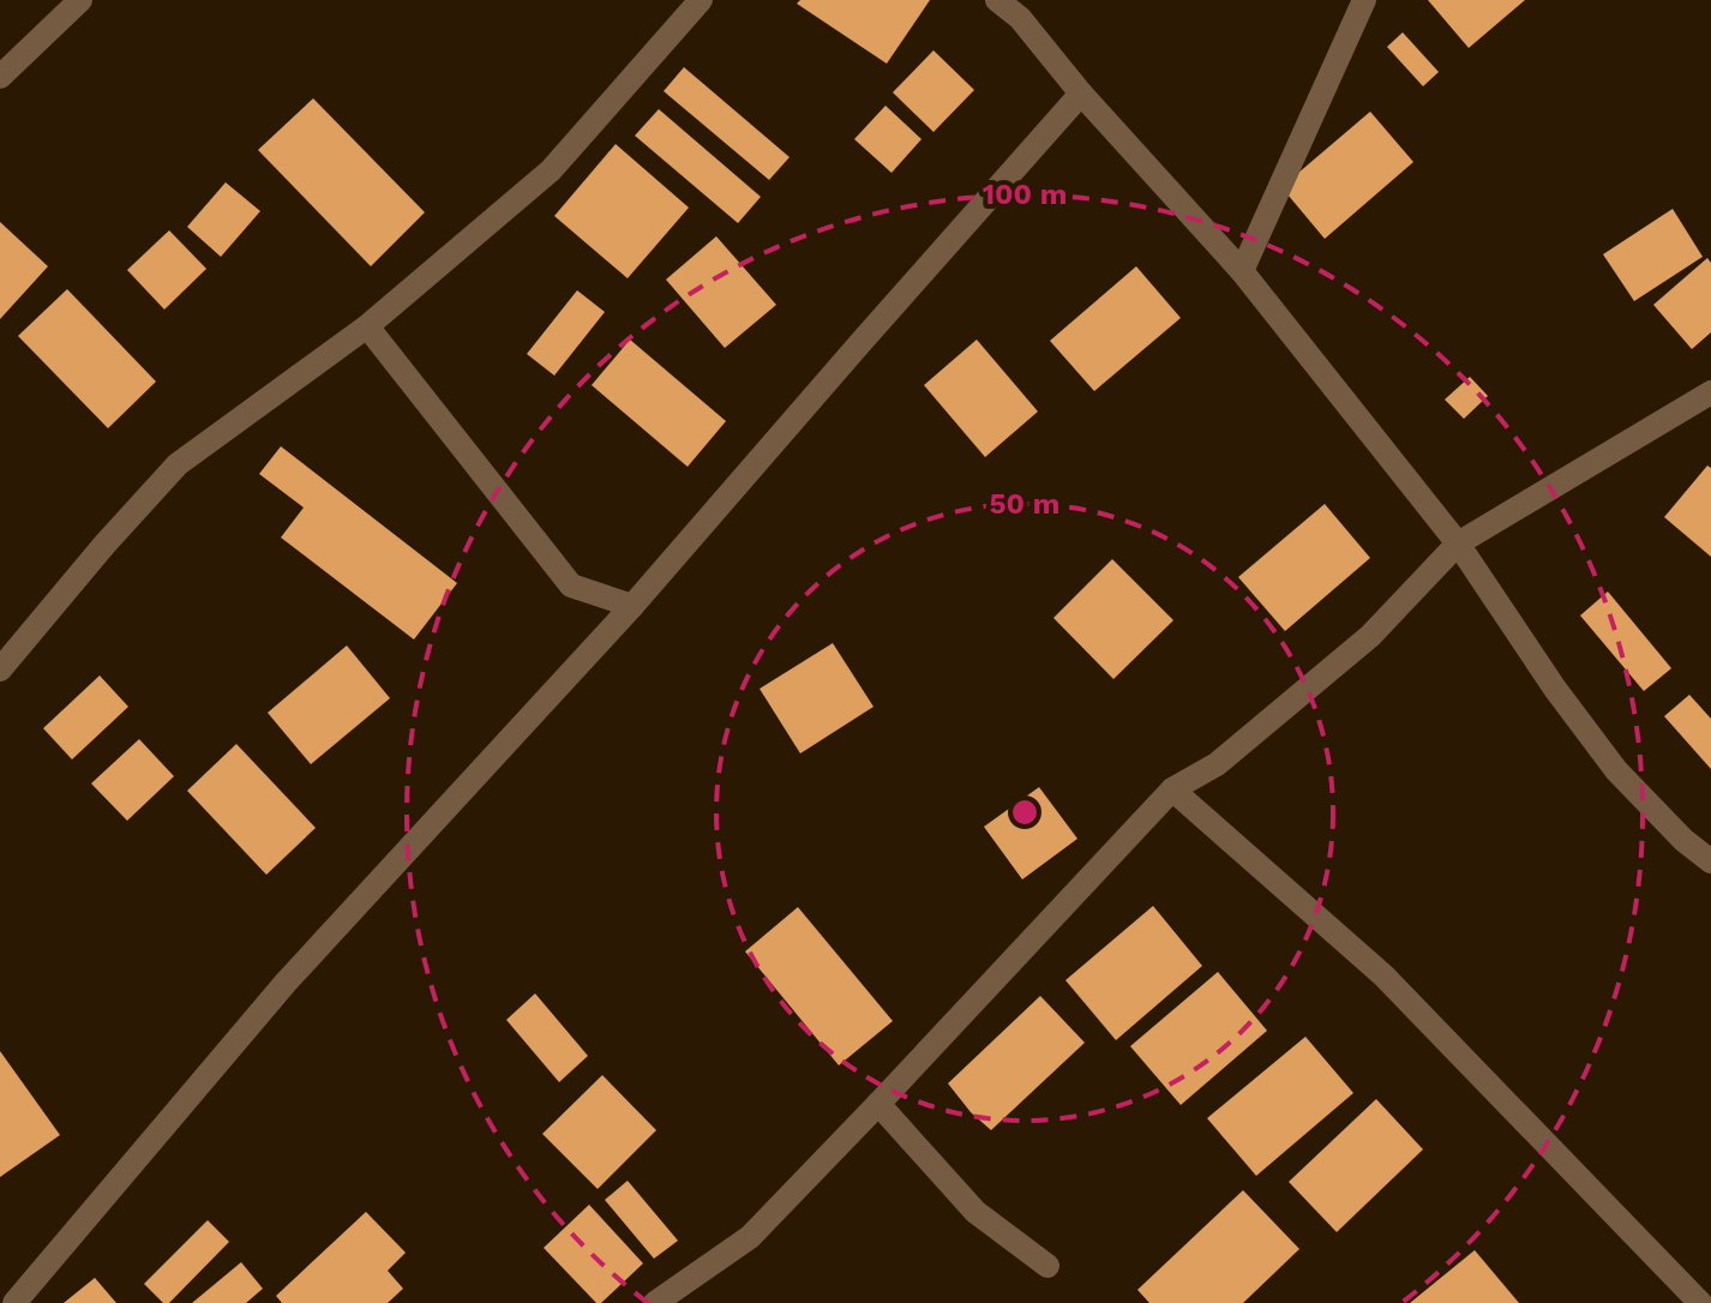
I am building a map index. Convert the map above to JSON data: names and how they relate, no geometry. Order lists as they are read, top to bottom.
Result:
{
  "rings": ["100 m", "50 m"]
}
